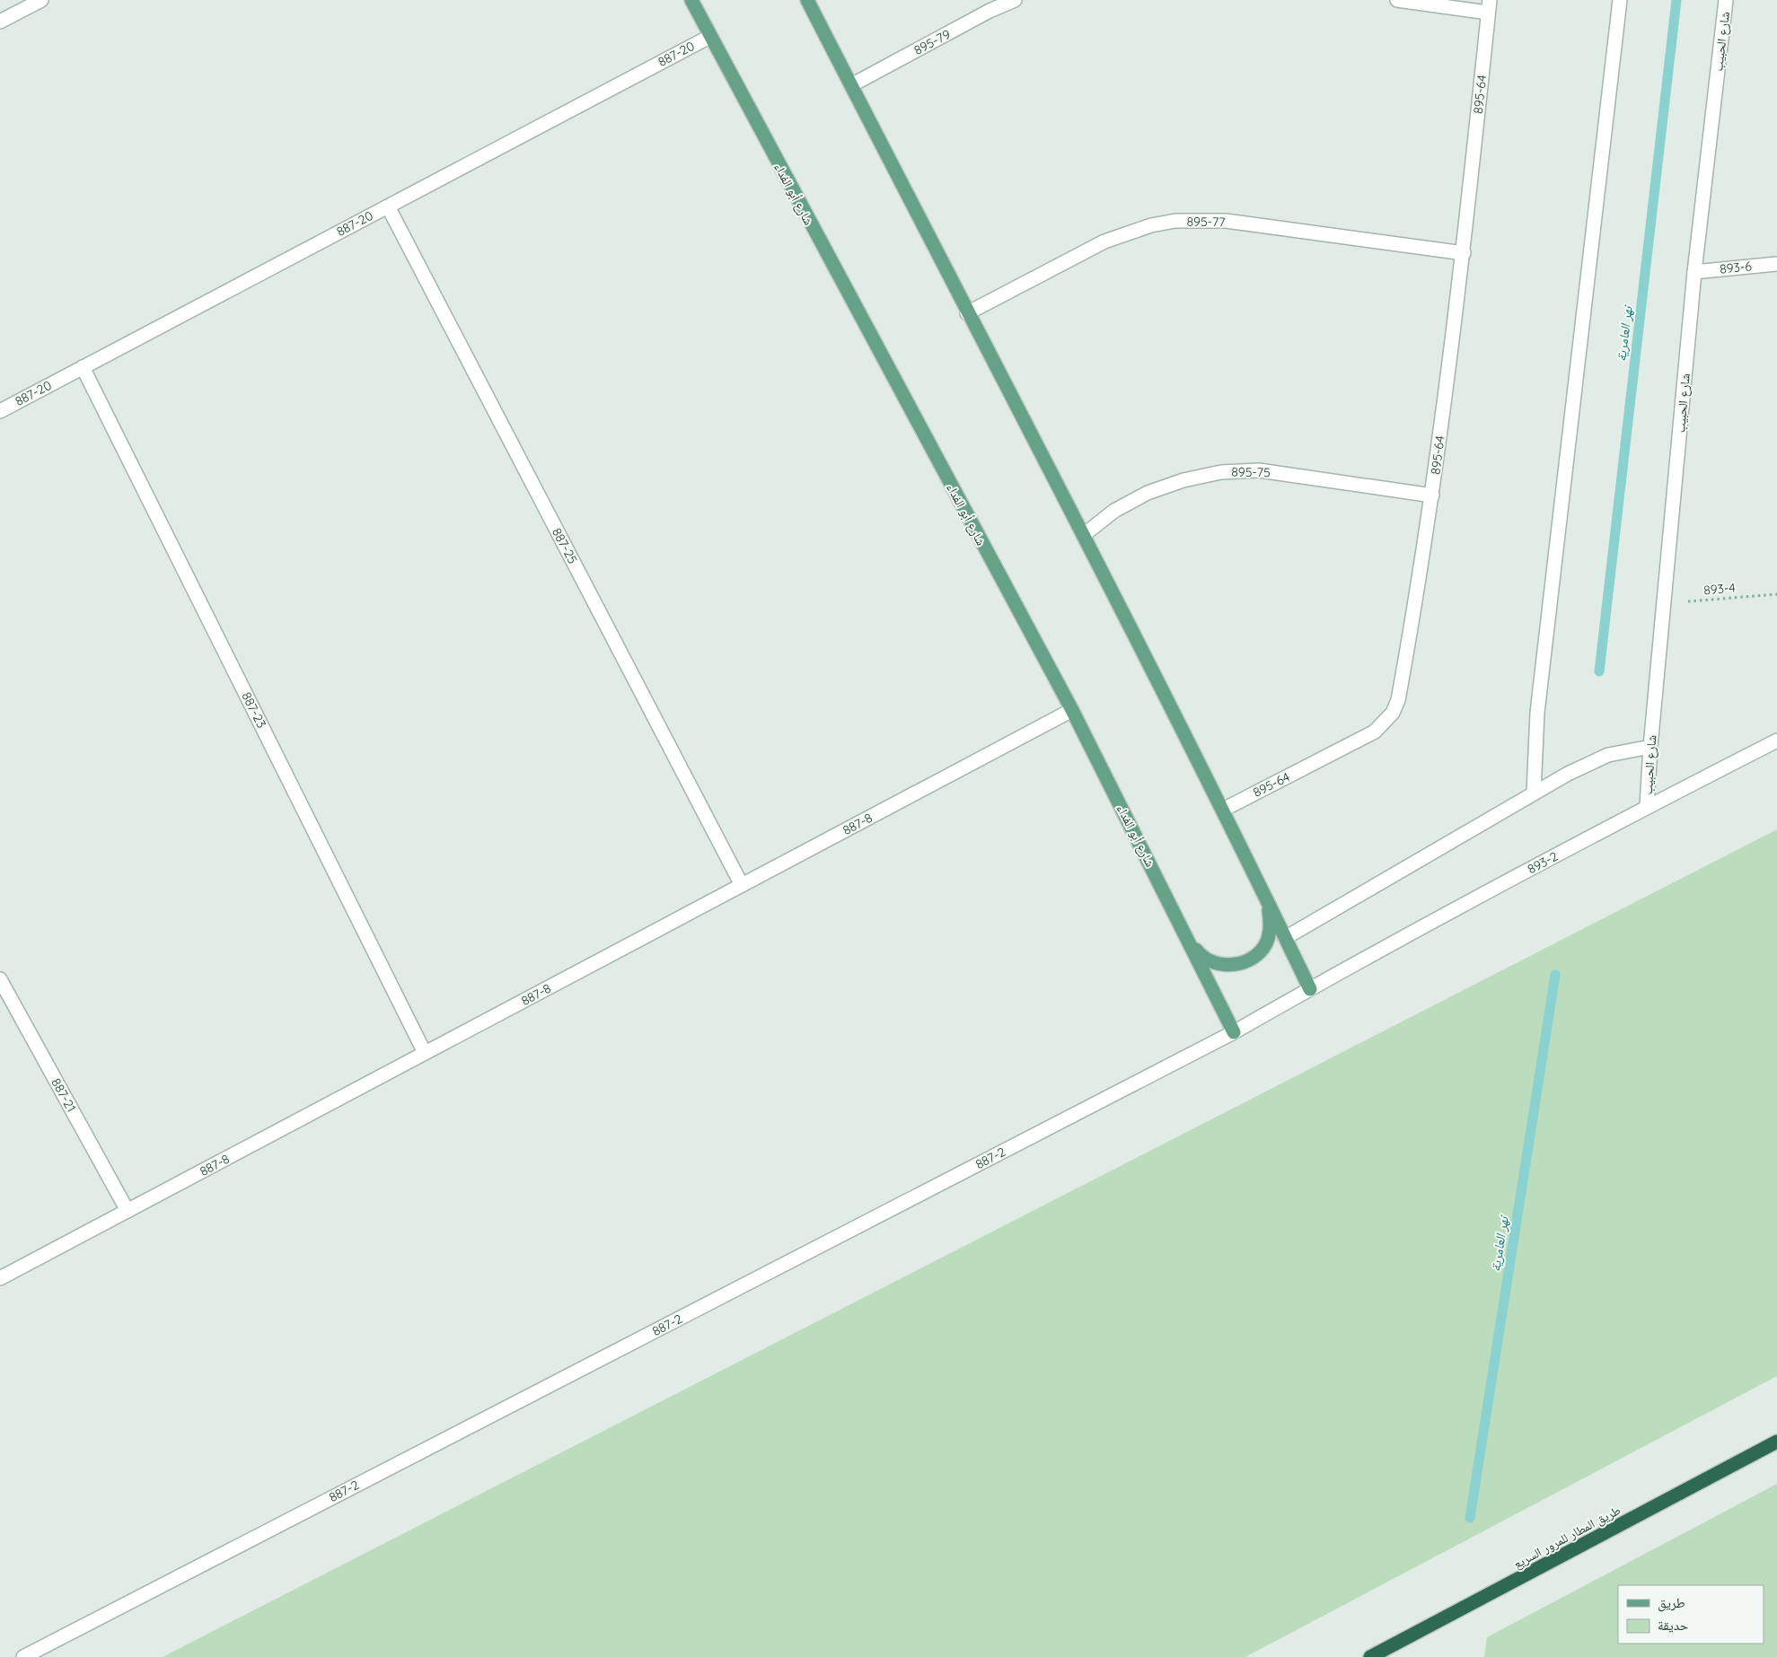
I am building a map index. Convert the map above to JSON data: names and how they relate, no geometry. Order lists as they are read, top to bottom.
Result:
{
  "streets": {
    "highway": ["طريق المطار للمرور السريع"],
    "main road": ["شارع أبو الفداء"],
    "street": [
      "شارع الحبيب",
      "895-79",
      "887-20",
      "895-64",
      "895-77",
      "893-6",
      "895-75",
      "887-25",
      "887-23",
      "887-8",
      "893-2",
      "887-21",
      "887-2"
    ],
    "path": ["893-4"]
  },
  "crossings": [
    ["شارع الحبيب", "893-6"],
    ["شارع الحبيب", "893-4"],
    ["شارع الحبيب", "893-2"],
    ["887-20", "شارع أبو الفداء"],
    ["887-20", "887-25"],
    ["887-20", "887-23"],
    ["895-64", "895-77"],
    ["895-64", "895-75"],
    ["شارع أبو الفداء", "887-8"],
    ["شارع أبو الفداء", "887-2"],
    ["887-25", "887-8"],
    ["887-23", "887-8"],
    ["887-8", "887-21"],
    ["893-2", "887-2"]
  ],
  "water": ["نهر العامرية"],
  "legend": ["طريق", "حديقة"]
}
